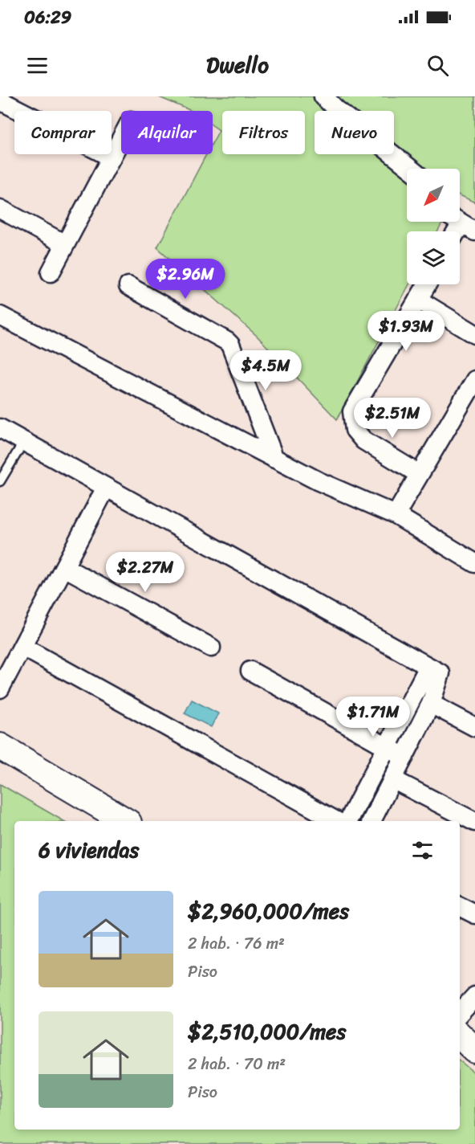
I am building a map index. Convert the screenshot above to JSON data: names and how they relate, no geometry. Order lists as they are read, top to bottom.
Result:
{
  "north": "bottom left",
  "page": {
    "status": "06:29",
    "header": "Dwello",
    "chip": [
      "Comprar",
      "Alquilar",
      "Filtros",
      "Nuevo"
    ],
    "price": [
      "$2.96M",
      "$1.93M",
      "$4.5M",
      "$2.51M",
      "$2.27M",
      "$1.71M"
    ],
    "heading": "6 viviendas",
    "list": [
      {
        "name": "$2,960,000/mes",
        "note": "2 hab. · 76 m² · Piso"
      },
      {
        "name": "$2,510,000/mes",
        "note": "2 hab. · 70 m² · Piso"
      }
    ]
  }
}
